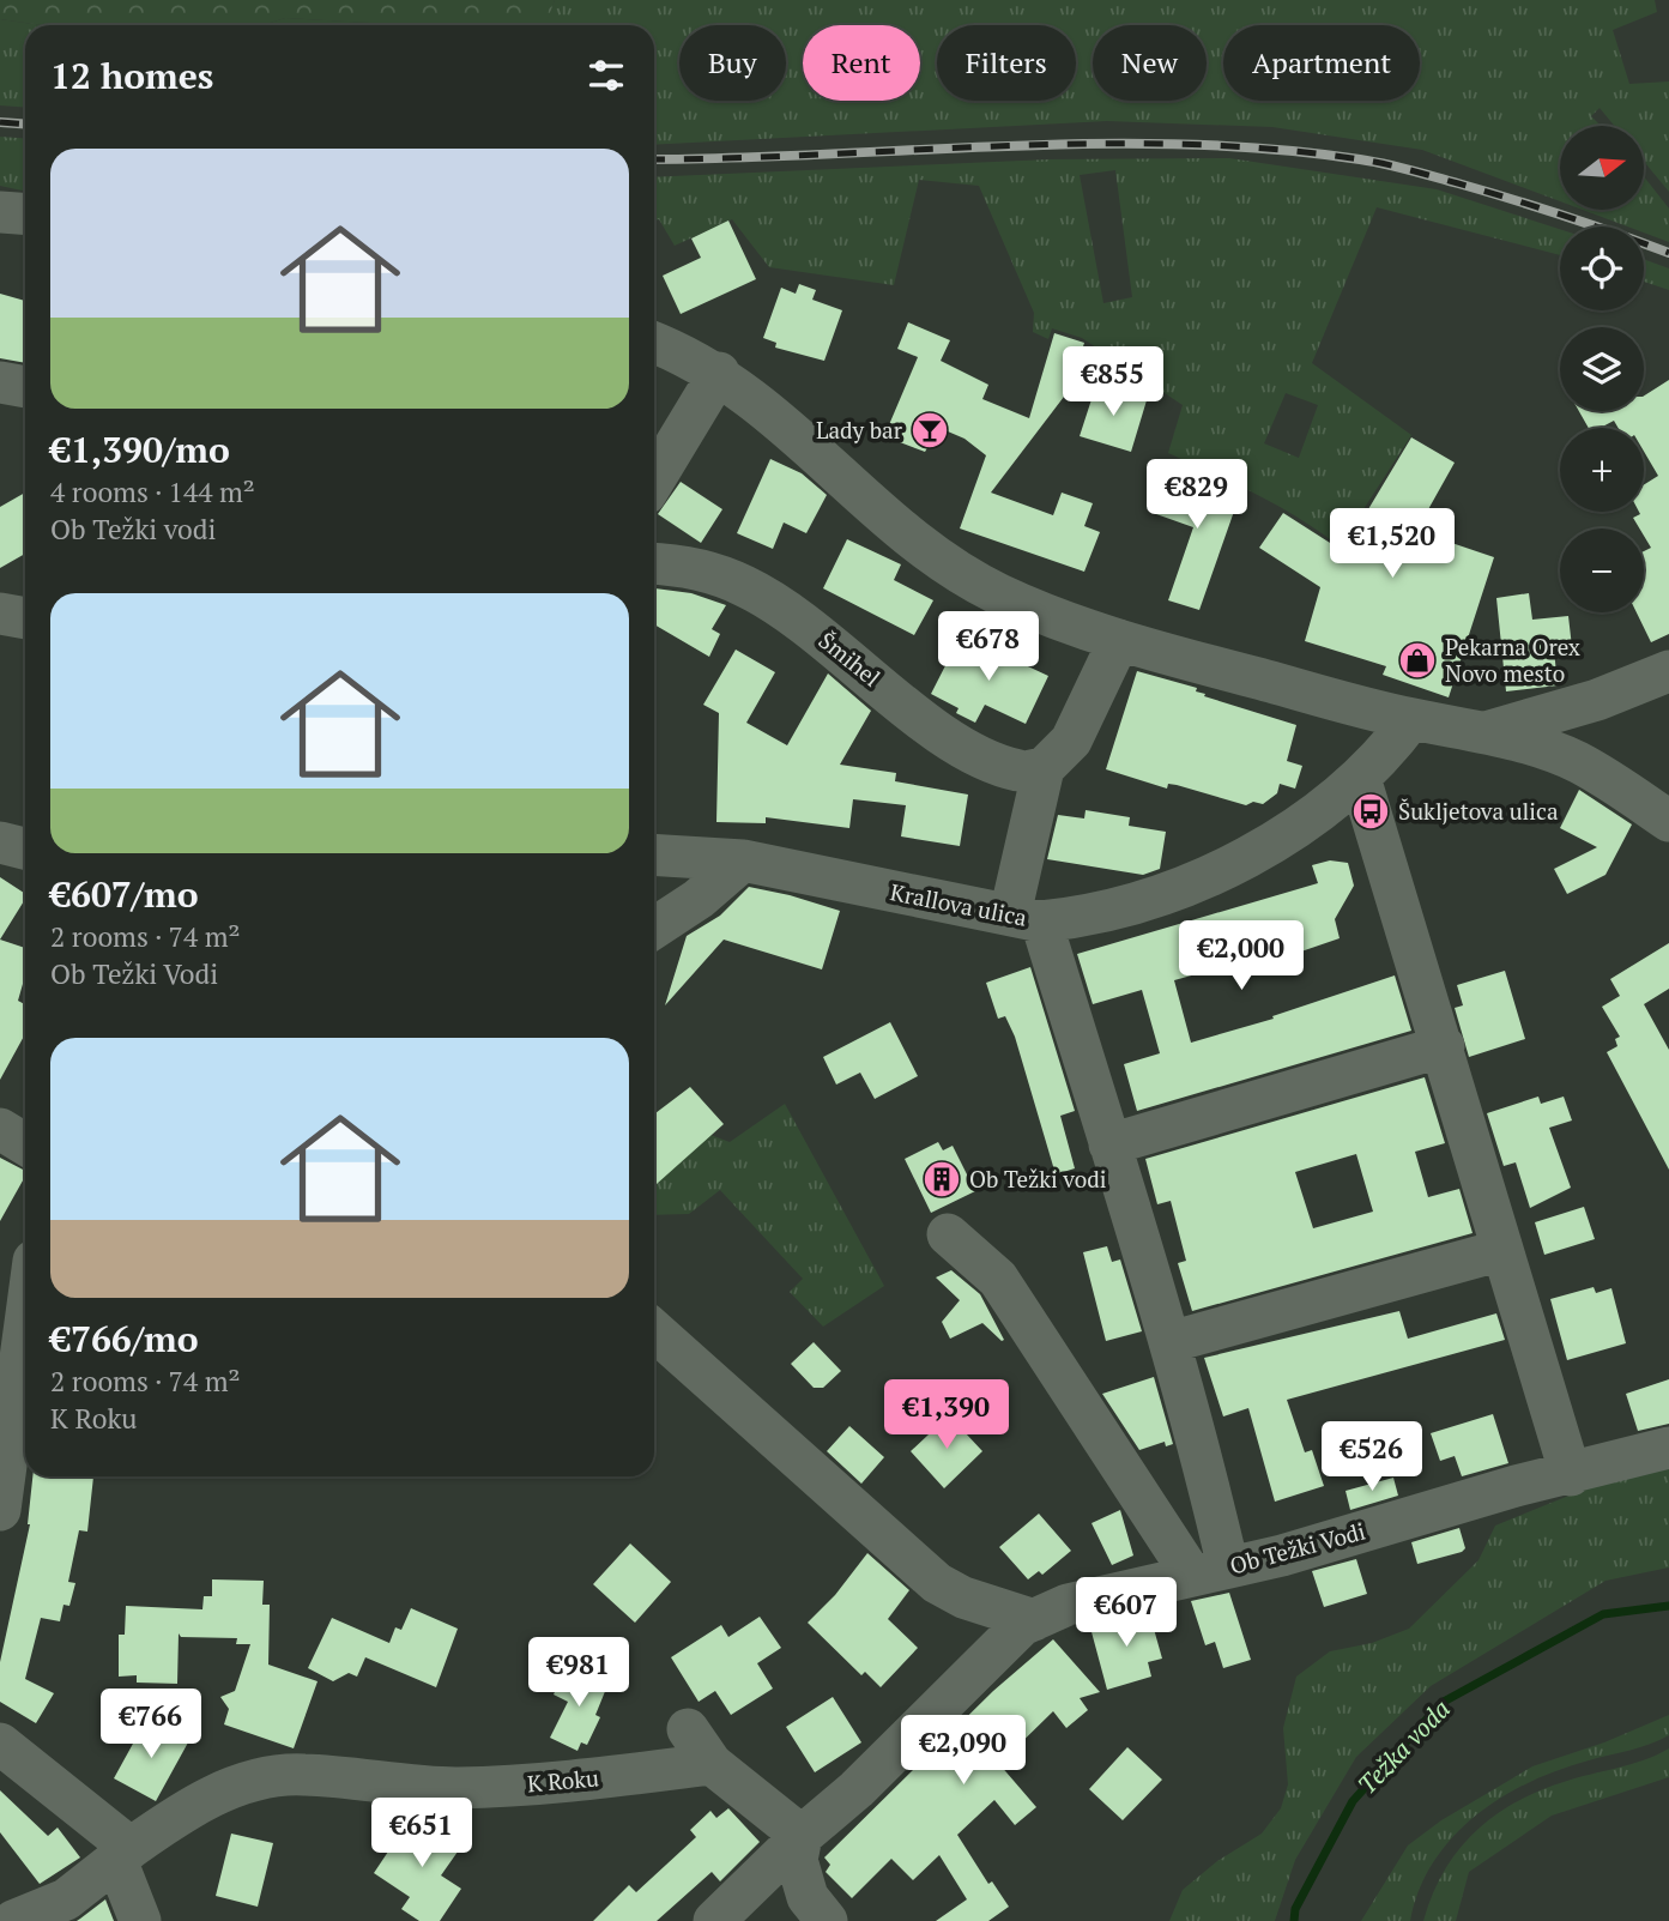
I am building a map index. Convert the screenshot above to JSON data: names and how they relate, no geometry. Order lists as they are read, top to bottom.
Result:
{
  "streets": {
    "street": [
      "Šmihel",
      "Krallova ulica",
      "Ob Težki Vodi",
      "K Roku"
    ]
  },
  "water": ["Težka voda"],
  "places": {
    "bar": ["Lady bar"],
    "shop": ["Pekarna Orex Novo mesto"],
    "bus stop": ["Šukljetova ulica"],
    "building": ["Ob Težki vodi"]
  },
  "north": "right",
  "page": {
    "chip": [
      "Buy",
      "Rent",
      "Filters",
      "New",
      "Apartment"
    ],
    "heading": "12 homes",
    "map_buttons": ["+", "−"],
    "list": [
      {
        "name": "€1,390/mo",
        "note": "4 rooms · 144 m² · Ob Težki vodi"
      },
      {
        "name": "€607/mo",
        "note": "2 rooms · 74 m² · Ob Težki Vodi"
      },
      {
        "name": "€766/mo",
        "note": "2 rooms · 74 m² · K Roku"
      }
    ],
    "price": [
      "€855",
      "€829",
      "€1,520",
      "€678",
      "€2,000",
      "€1,390",
      "€526",
      "€607",
      "€981",
      "€766",
      "€2,090",
      "€651"
    ]
  }
}
